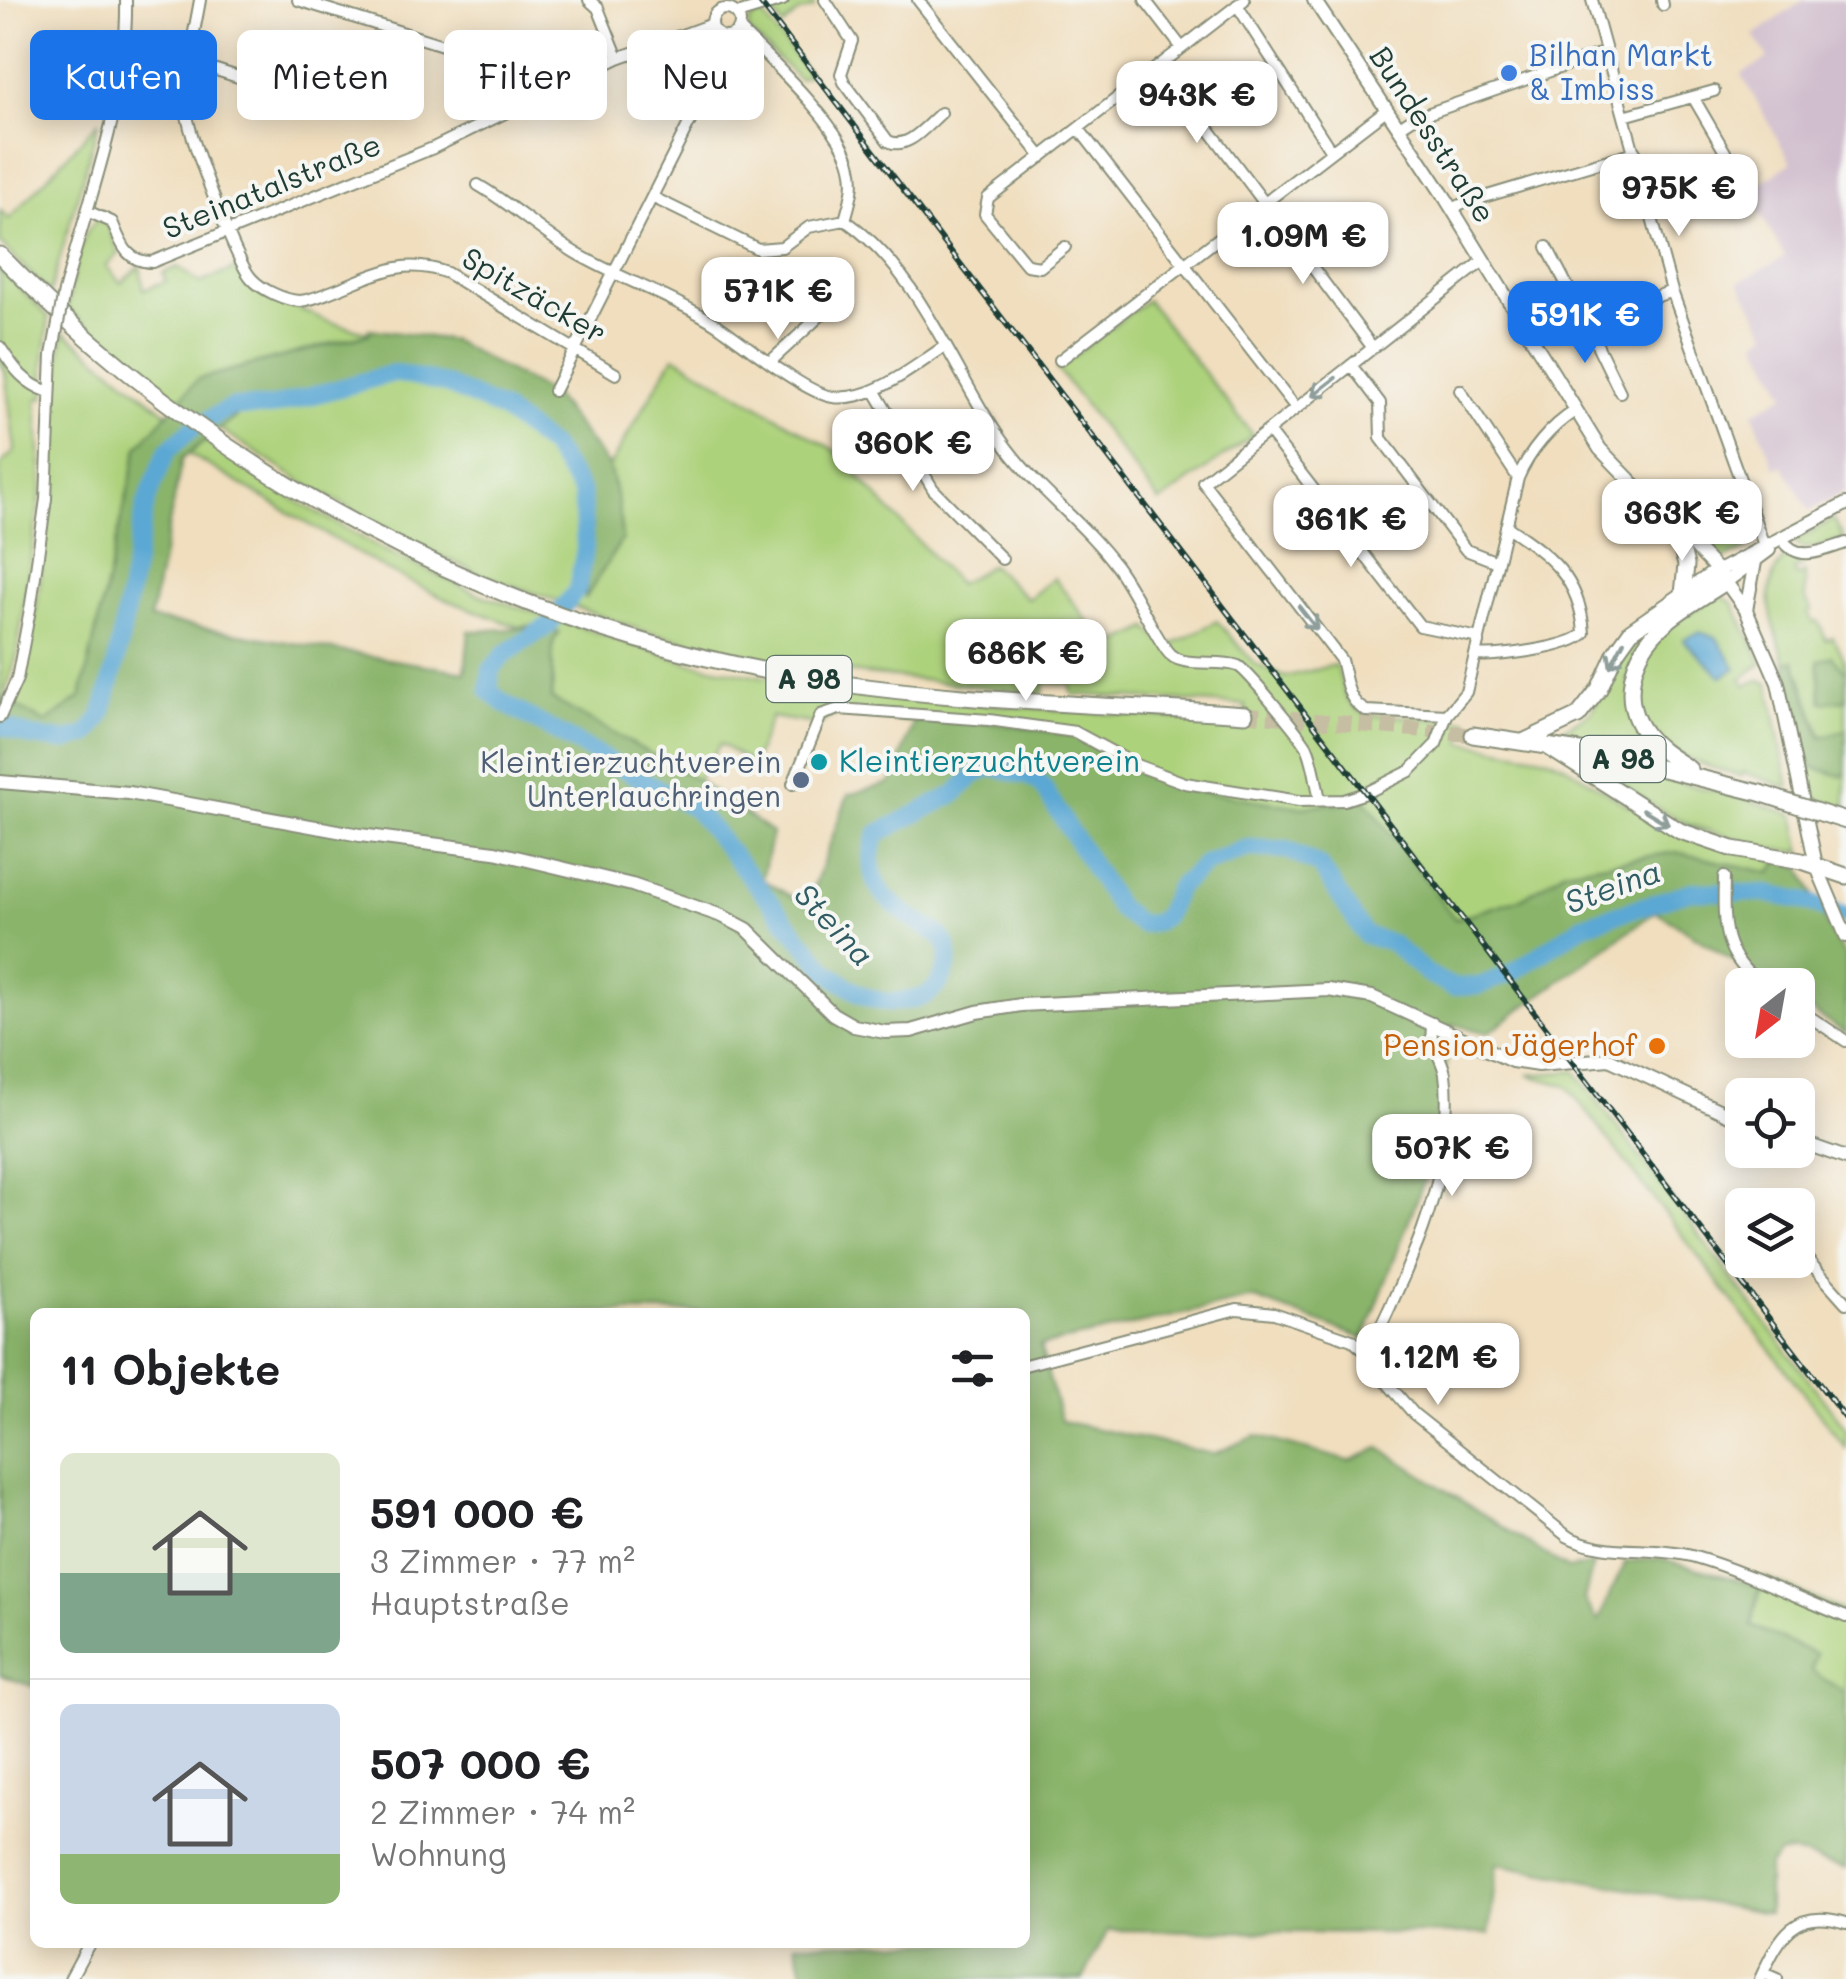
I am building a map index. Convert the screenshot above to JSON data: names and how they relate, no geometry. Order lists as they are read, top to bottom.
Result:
{
  "streets": {
    "highway": ["A 98"],
    "main road": ["Bundesstraße"],
    "street": ["Steinatalstraße", "Spitzäcker"]
  },
  "crossings": [
    ["Steinatalstraße", "Spitzäcker"]
  ],
  "water": ["Steina"],
  "places": [
    "Bilhan Markt & Imbiss",
    "Kleintierzuchtverein",
    "Kleintierzuchtverein Unterlauchringen",
    "Pension Jägerhof"
  ],
  "north": "bottom left",
  "page": {
    "chip": [
      "Kaufen",
      "Mieten",
      "Filter",
      "Neu"
    ],
    "price": [
      "943K €",
      "975K €",
      "1.09M €",
      "571K €",
      "591K €",
      "360K €",
      "363K €",
      "361K €",
      "686K €",
      "507K €",
      "1.12M €"
    ],
    "heading": "11 Objekte",
    "list": [
      {
        "name": "591 000 €",
        "note": "3 Zimmer · 77 m² · Hauptstraße"
      },
      {
        "name": "507 000 €",
        "note": "2 Zimmer · 74 m² · Wohnung"
      }
    ]
  }
}
